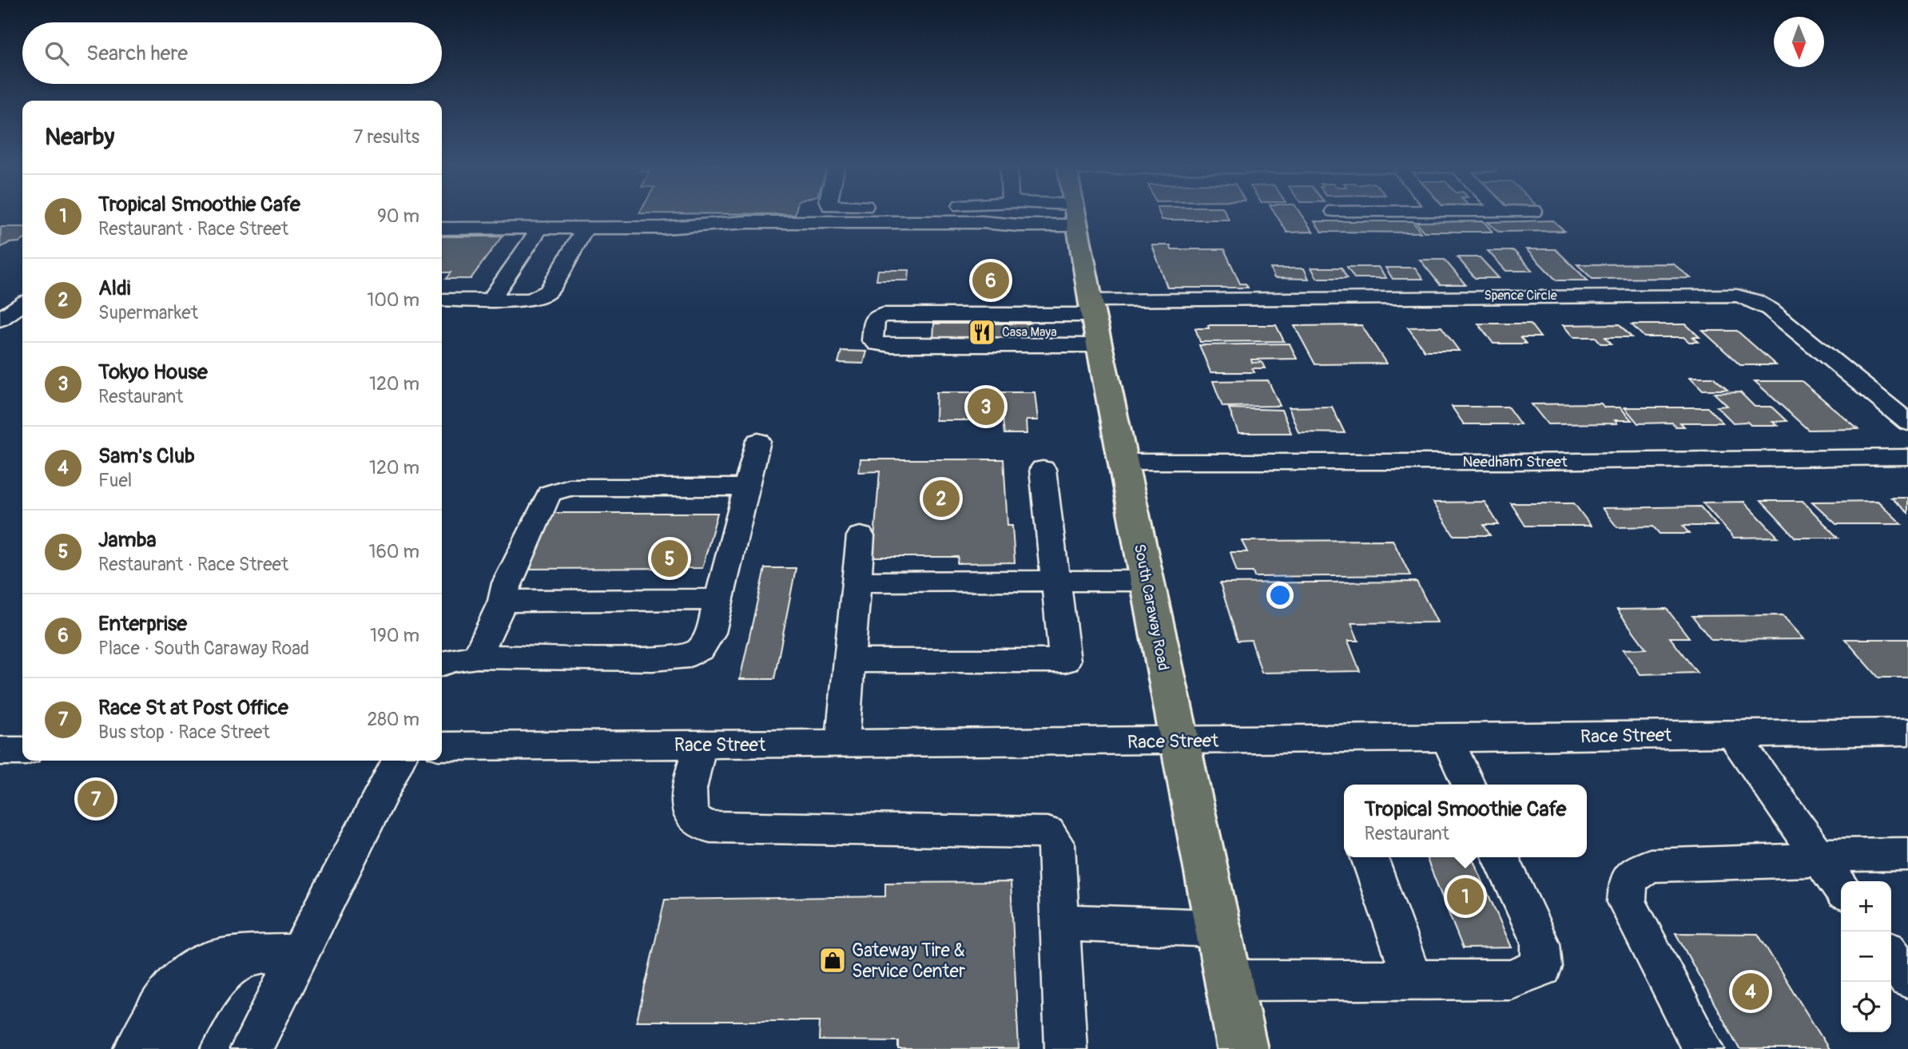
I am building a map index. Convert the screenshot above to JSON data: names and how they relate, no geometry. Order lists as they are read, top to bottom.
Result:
{
  "streets": {
    "main road": ["South Caraway Road"],
    "street": ["Spence Circle", "Needham Street", "Race Street"]
  },
  "crossings": [
    ["Spence Circle", "South Caraway Road"],
    ["Needham Street", "South Caraway Road"],
    ["South Caraway Road", "Race Street"]
  ],
  "places": {
    "restaurant": ["Casa Maya"],
    "shop": ["Gateway Tire & Service Center"]
  },
  "north": "bottom",
  "page": {
    "search": "Search here",
    "heading": ["Nearby", "7 results"],
    "list": [
      {
        "mark": "1",
        "name": "Tropical Smoothie Cafe",
        "note": "Restaurant · Race Street",
        "value": "90 m"
      },
      {
        "mark": "2",
        "name": "Aldi",
        "note": "Supermarket",
        "value": "100 m"
      },
      {
        "mark": "3",
        "name": "Tokyo House",
        "note": "Restaurant",
        "value": "120 m"
      },
      {
        "mark": "4",
        "name": "Sam's Club",
        "note": "Fuel",
        "value": "120 m"
      },
      {
        "mark": "5",
        "name": "Jamba",
        "note": "Restaurant · Race Street",
        "value": "160 m"
      },
      {
        "mark": "6",
        "name": "Enterprise",
        "note": "Place · South Caraway Road",
        "value": "190 m"
      },
      {
        "mark": "7",
        "name": "Race St at Post Office",
        "note": "Bus stop · Race Street",
        "value": "280 m"
      }
    ],
    "pins": [
      "6",
      "3",
      "2",
      "5",
      "7",
      "1",
      "4"
    ],
    "popup": ["Tropical Smoothie Cafe", "Restaurant"],
    "map_buttons": ["+", "−"]
  }
}
